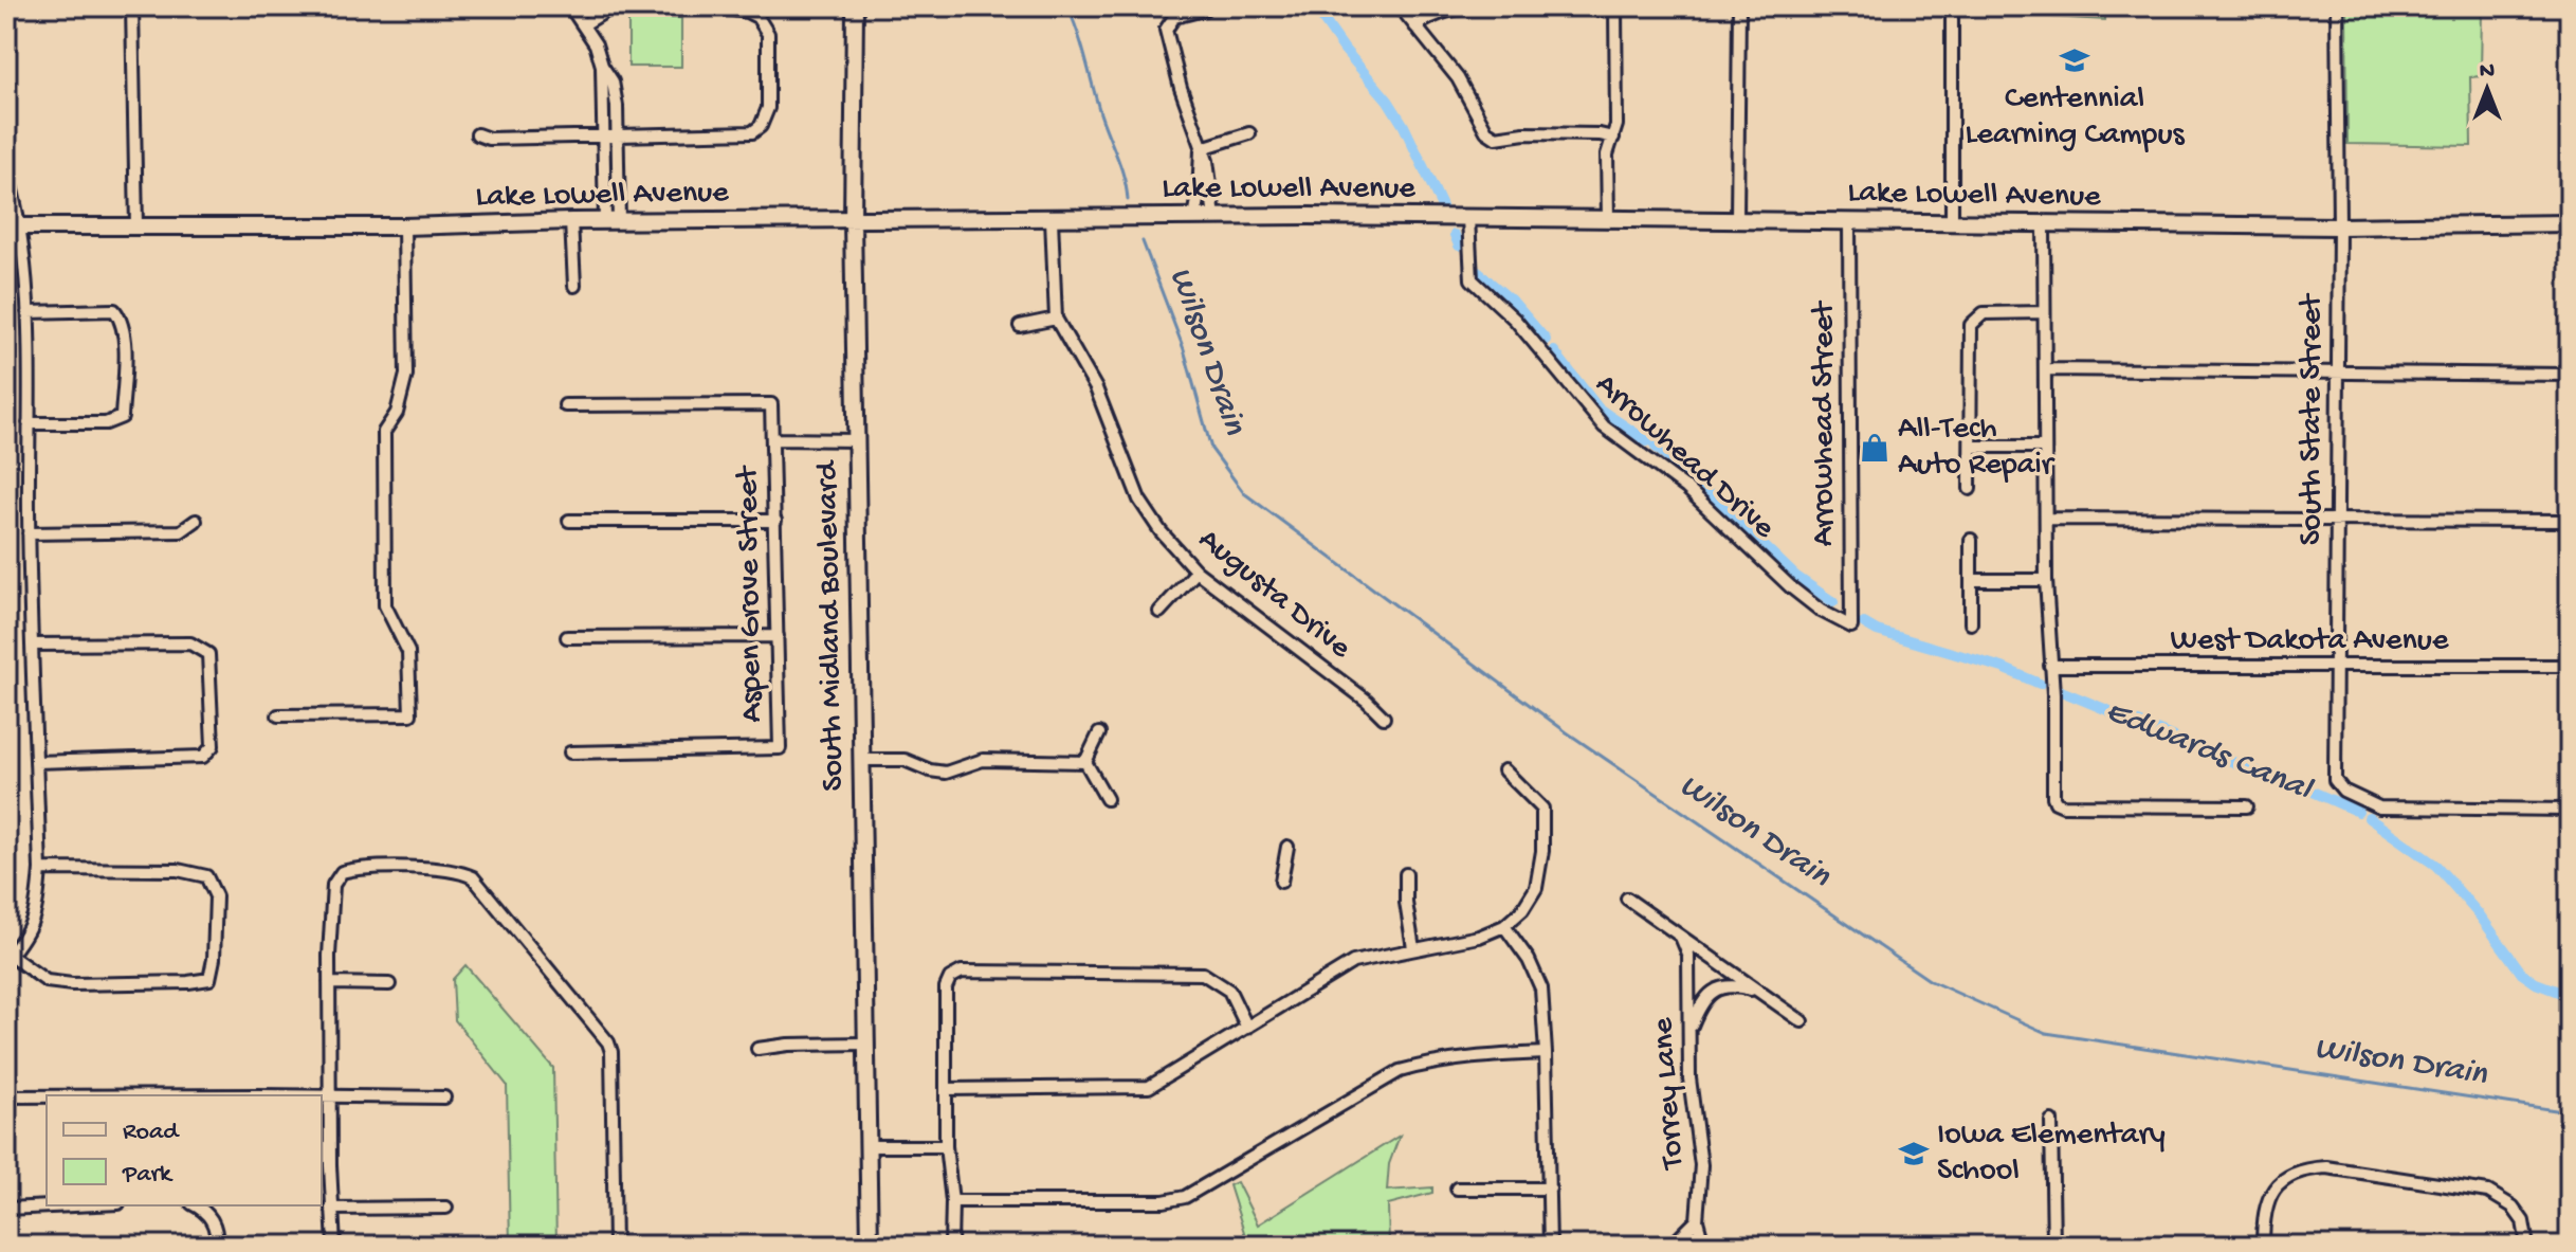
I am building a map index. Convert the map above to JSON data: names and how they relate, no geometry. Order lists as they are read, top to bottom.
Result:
{
  "streets": {
    "main road": ["Lake Lowell Avenue", "South Midland Boulevard"],
    "street": [
      "South State Street",
      "Arrowhead Street",
      "Arrowhead Drive",
      "Aspen Grove Street",
      "Augusta Drive",
      "West Dakota Avenue",
      "Torrey Lane"
    ]
  },
  "crossings": [
    ["Lake Lowell Avenue", "South State Street"],
    ["Lake Lowell Avenue", "Arrowhead Street"],
    ["Lake Lowell Avenue", "Arrowhead Drive"],
    ["Lake Lowell Avenue", "Augusta Drive"],
    ["Lake Lowell Avenue", "South Midland Boulevard"],
    ["South State Street", "West Dakota Avenue"],
    ["Arrowhead Street", "Arrowhead Drive"],
    ["Aspen Grove Street", "South Midland Boulevard"]
  ],
  "water": ["Wilson Drain", "Edwards Canal"],
  "places": {
    "school or university": ["Centennial Learning Campus", "Iowa Elementary School"],
    "shop": ["All-Tech Auto Repair"]
  },
  "legend": ["Road", "Park"],
  "north": "top"
}
